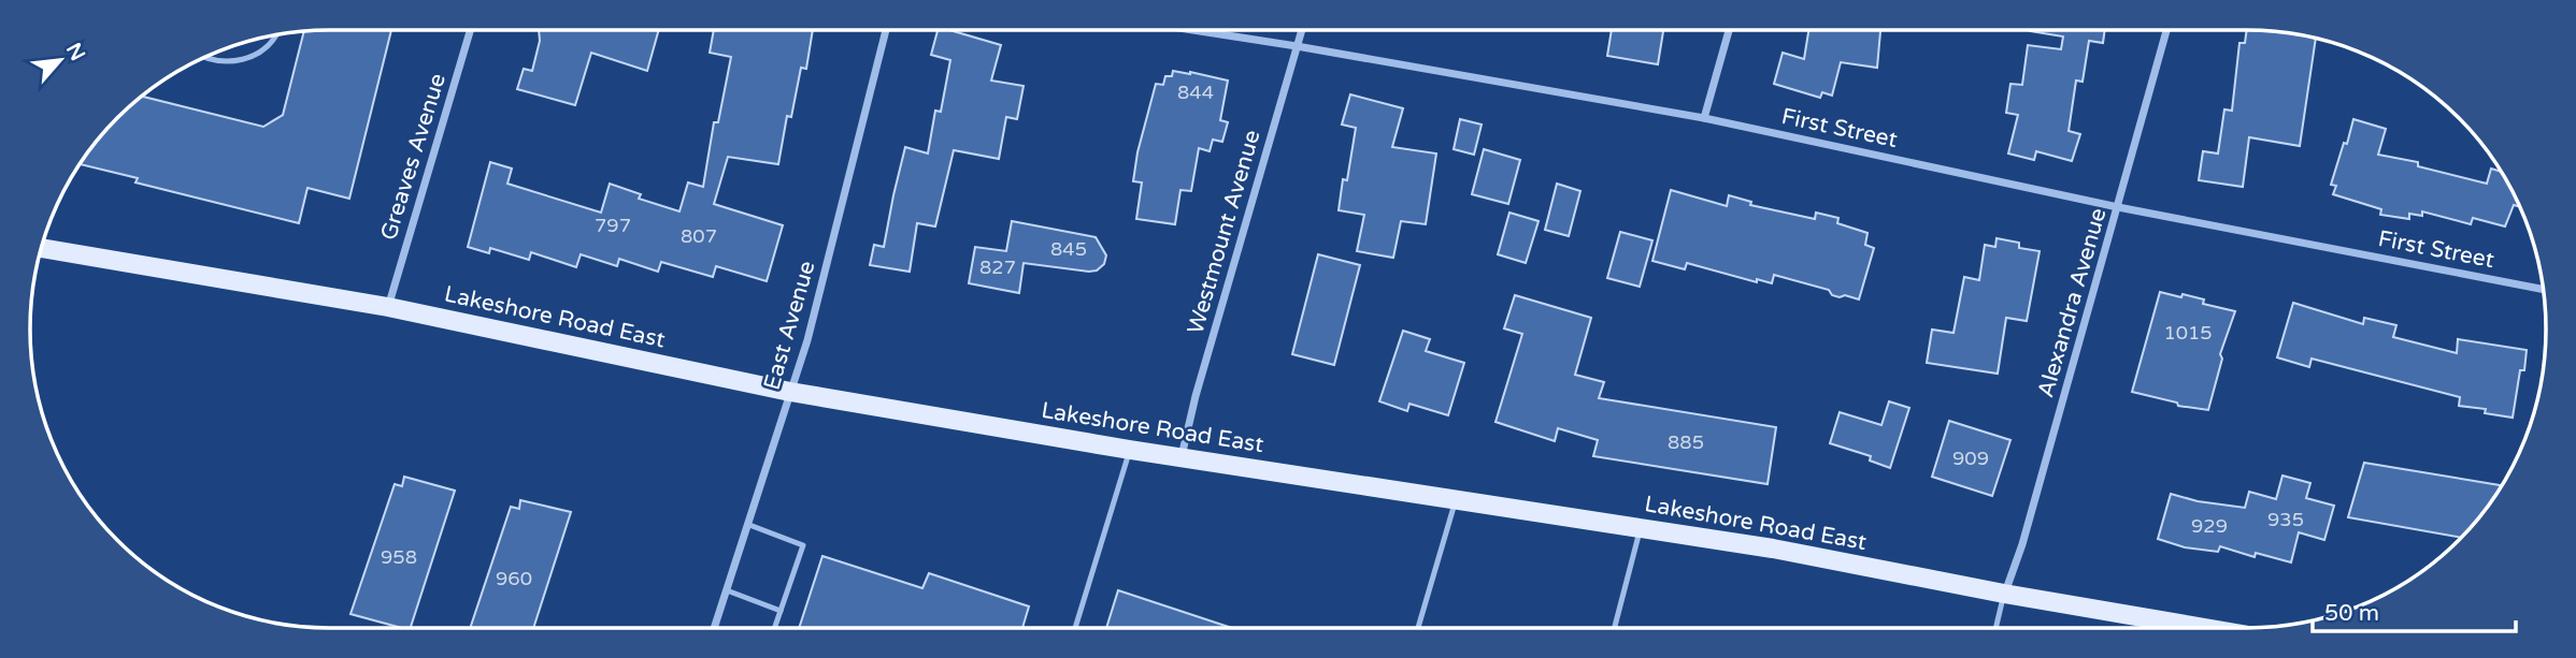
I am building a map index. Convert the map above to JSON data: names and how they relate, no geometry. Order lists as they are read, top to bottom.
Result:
{
  "streets": {
    "main road": ["Lakeshore Road East"],
    "street": [
      "First Street",
      "Greaves Avenue",
      "Westmount Avenue",
      "Alexandra Avenue",
      "East Avenue"
    ]
  },
  "crossings": [
    ["First Street", "Westmount Avenue"],
    ["First Street", "Alexandra Avenue"],
    ["Greaves Avenue", "Lakeshore Road East"],
    ["Westmount Avenue", "Lakeshore Road East"],
    ["Alexandra Avenue", "Lakeshore Road East"],
    ["Lakeshore Road East", "East Avenue"]
  ],
  "house_numbers": [
    "844",
    "797",
    "807",
    "845",
    "827",
    "1015",
    "885",
    "909",
    "935",
    "929",
    "958",
    "960"
  ],
  "scale_bar": "50 m",
  "north": "top right"
}
